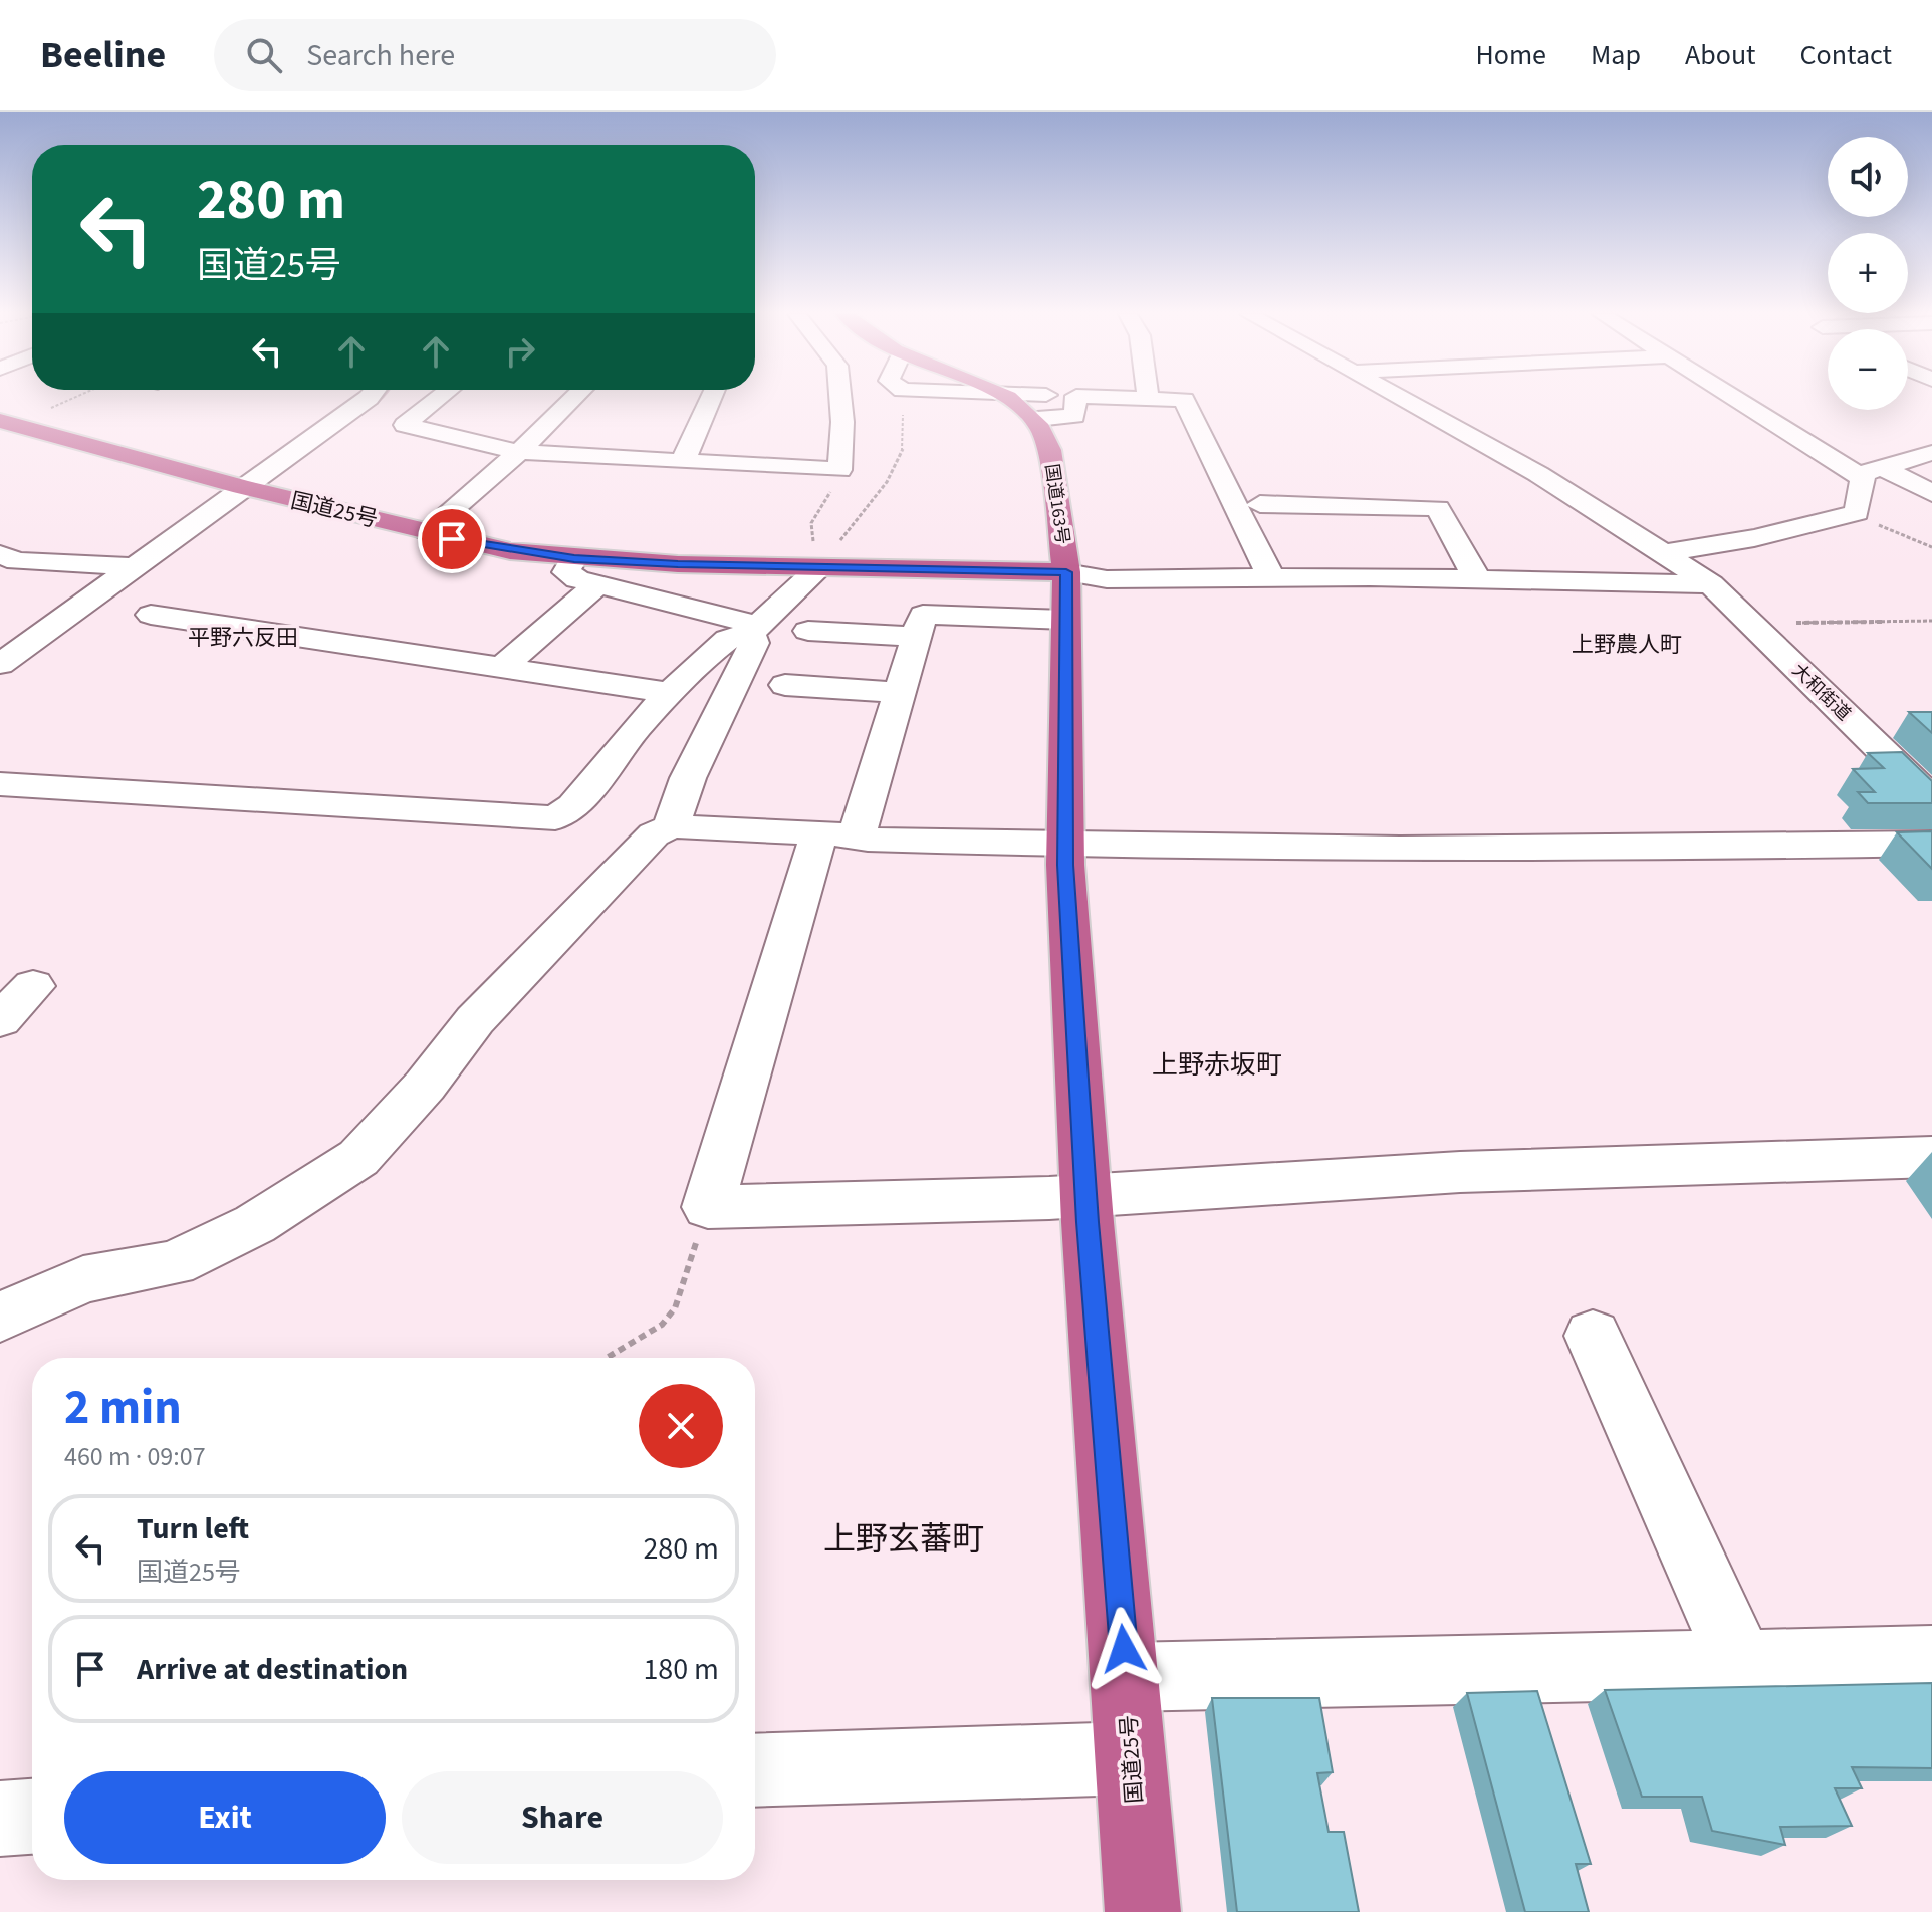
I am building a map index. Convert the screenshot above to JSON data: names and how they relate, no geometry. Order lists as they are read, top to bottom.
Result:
{
  "streets": {
    "highway": ["国道163号", "国道25号"],
    "street": ["大和街道"]
  },
  "crossings": [
    ["国道163号", "国道25号"]
  ],
  "districts": [
    "平野六反田",
    "上野農人町",
    "上野赤坂町",
    "上野玄蕃町"
  ],
  "page": {
    "header": "Beeline",
    "search": "Search here",
    "nav": [
      "Home",
      "Map",
      "About",
      "Contact"
    ],
    "map_buttons": ["+", "−"],
    "turn": ["280 m", "国道25号"],
    "heading": ["2 min", "460 m · 09:07"],
    "list": [
      {
        "name": "Turn left",
        "note": "国道25号",
        "value": "280 m"
      },
      {
        "name": "Arrive at destination",
        "value": "180 m"
      }
    ],
    "buttons": ["Exit", "Share"]
  }
}
